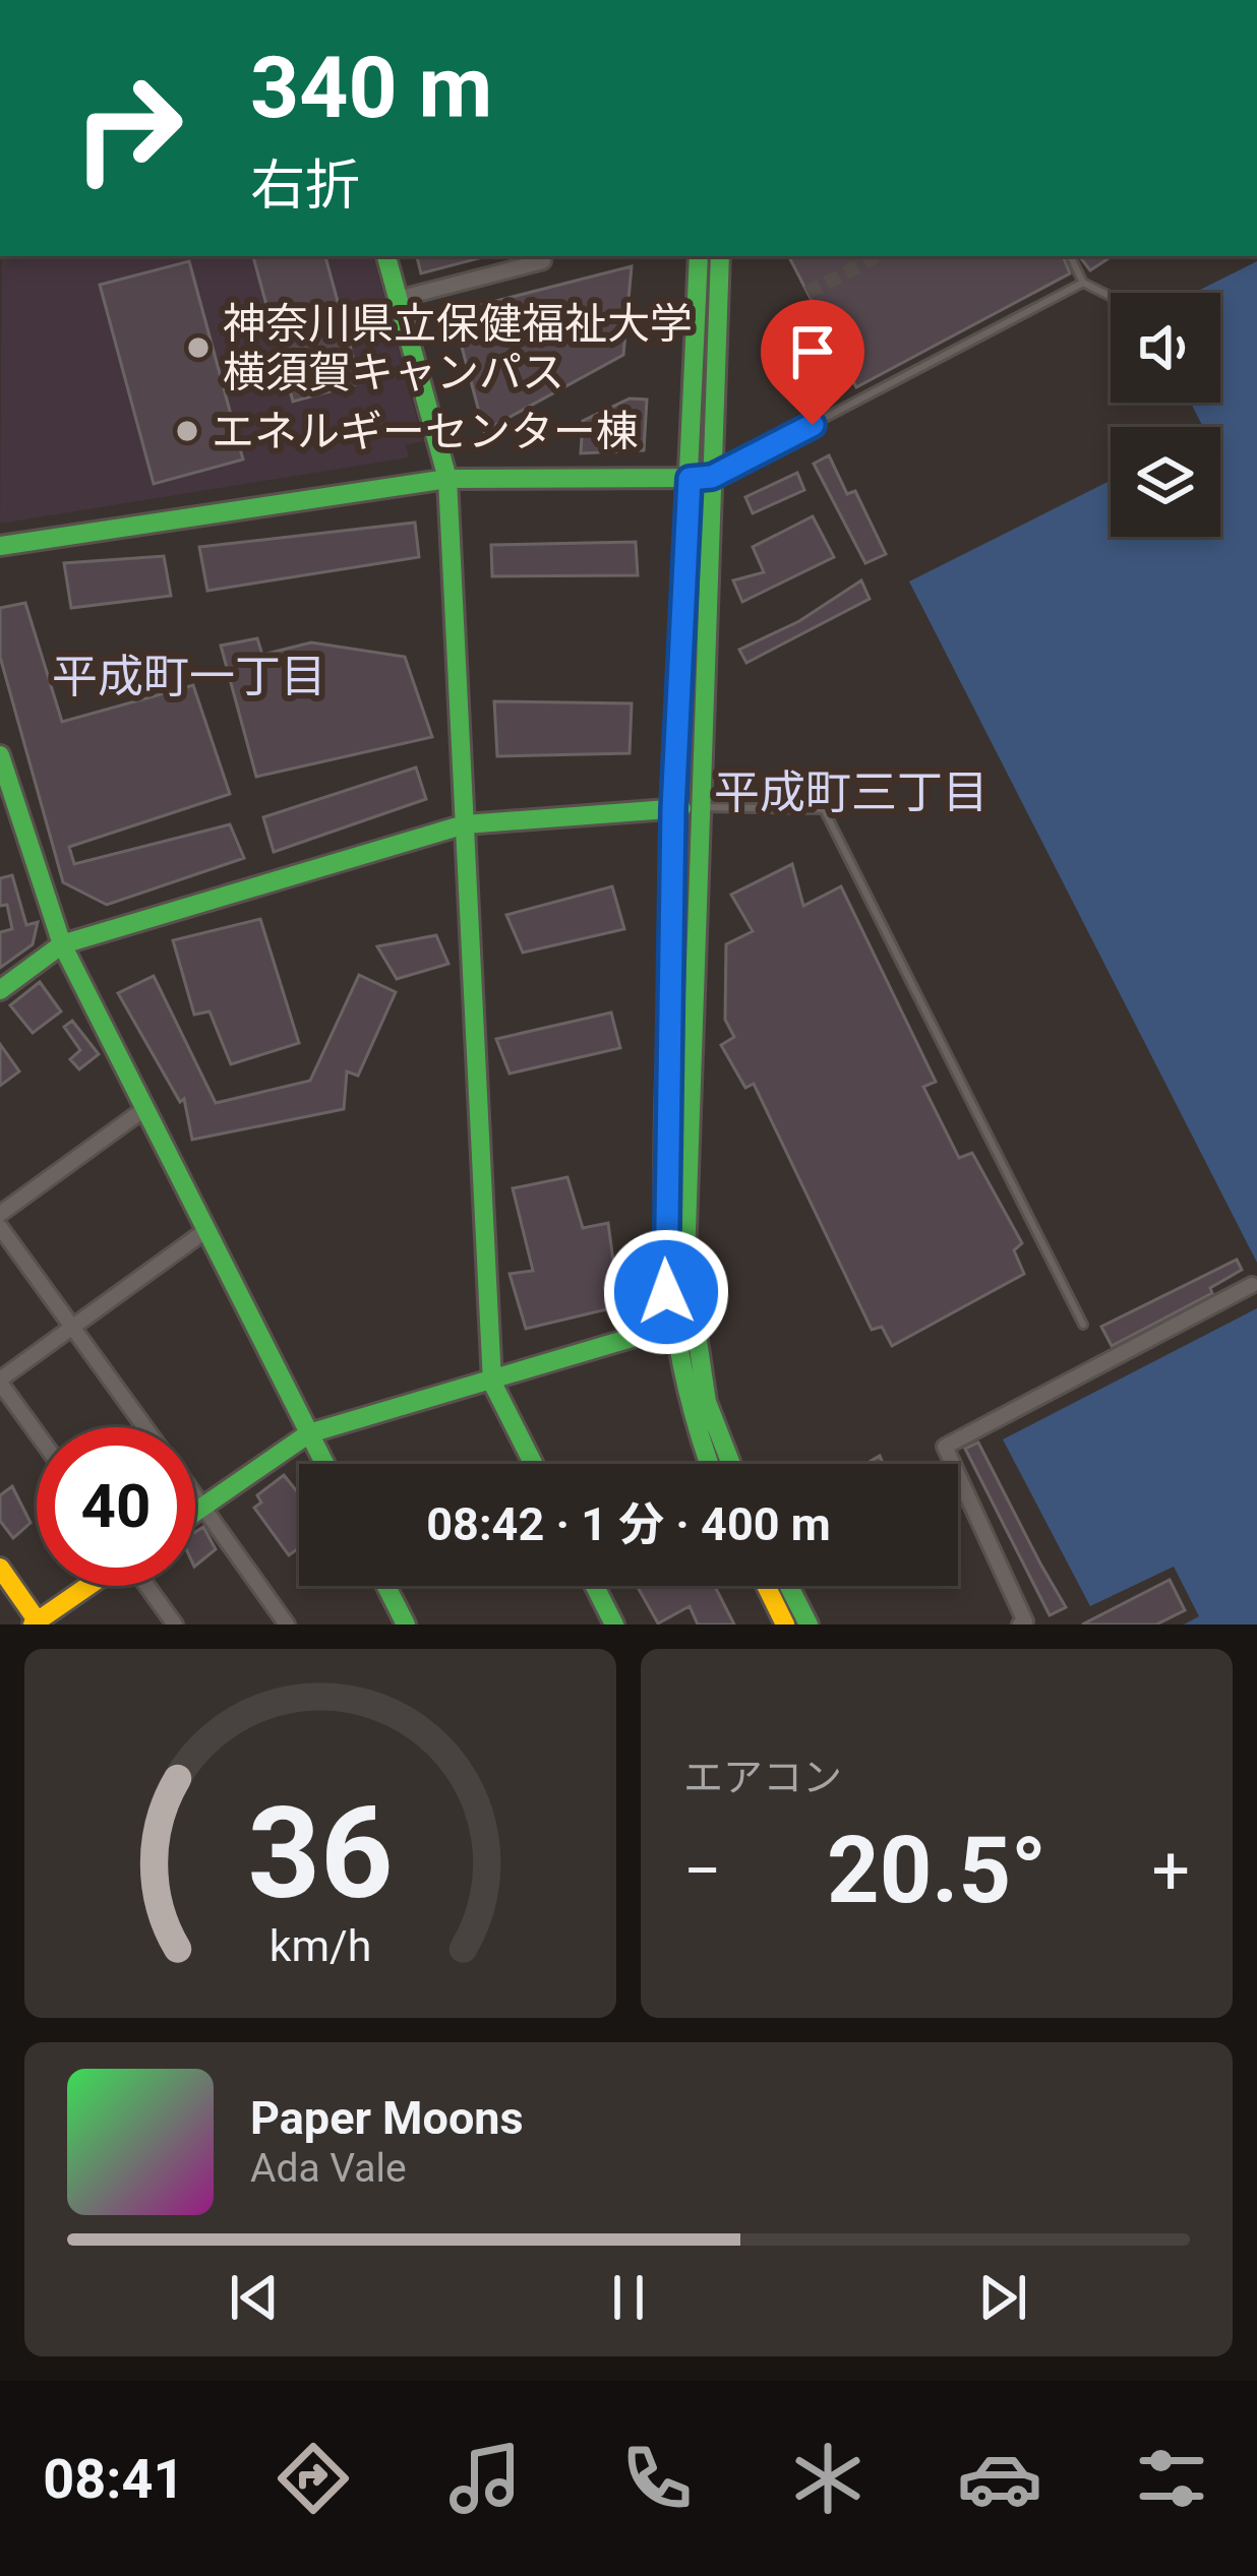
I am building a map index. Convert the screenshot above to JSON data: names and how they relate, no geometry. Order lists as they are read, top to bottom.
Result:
{
  "districts": ["平成町一丁目", "平成町三丁目"],
  "places": ["神奈川県立保健福祉大学 横須賀キャンパス", "エネルギーセンター棟"],
  "page": {
    "turn": ["340 m", "右折"],
    "limit": "40",
    "trip": "08:42 · 1 分 · 400 m",
    "tile": "エアコン",
    "heat": ["−", "20.5°", "+"],
    "song": ["Paper Moons", "Ada Vale"],
    "tabs": "08:41",
    "gauge": ["36", "km/h"]
  }
}
